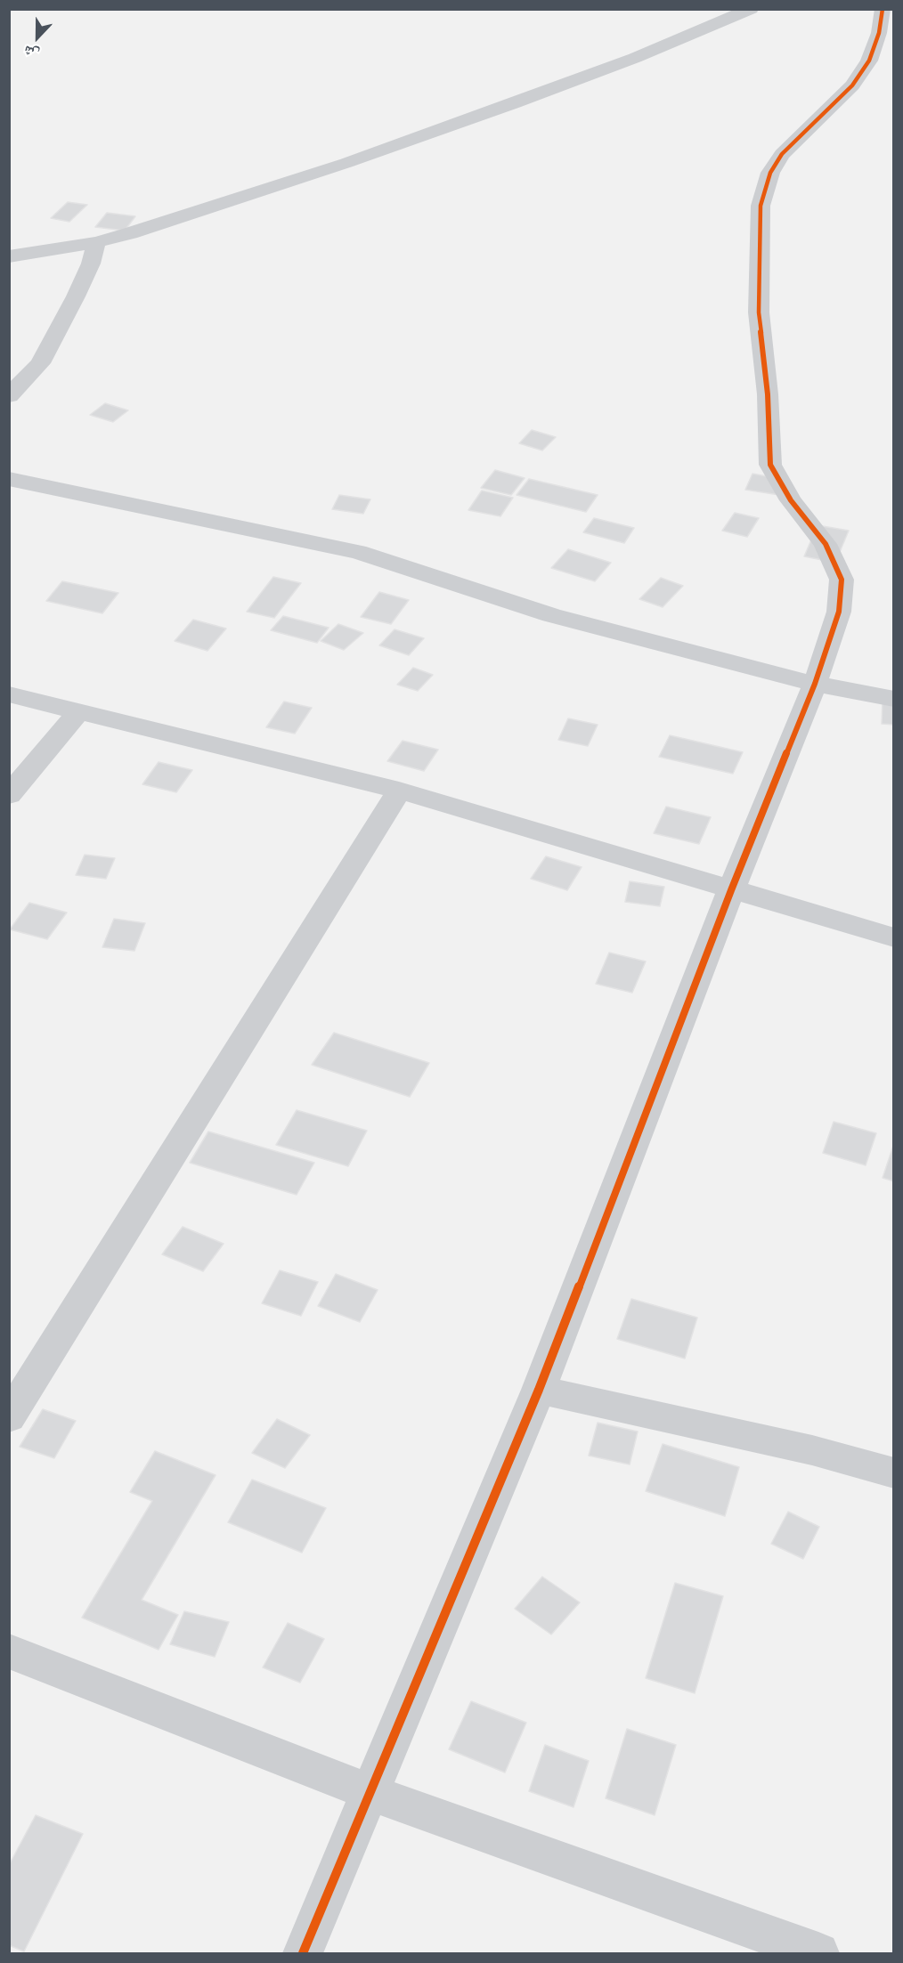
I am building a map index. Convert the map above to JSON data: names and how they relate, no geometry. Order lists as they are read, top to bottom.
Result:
{
  "north": "bottom"
}
